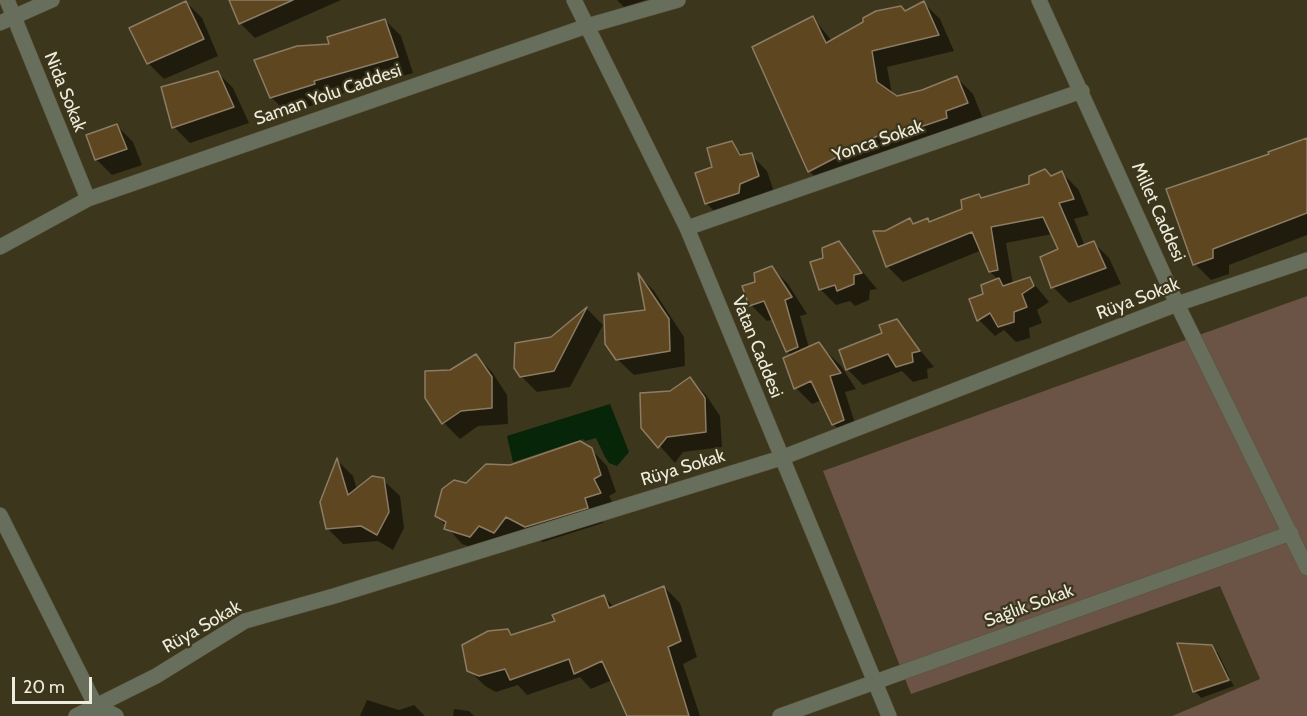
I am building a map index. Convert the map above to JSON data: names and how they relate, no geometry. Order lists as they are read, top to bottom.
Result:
{
  "streets": {
    "street": [
      "Nida Sokak",
      "Saman Yolu Caddesi",
      "Yonca Sokak",
      "Millet Caddesi",
      "Rüya Sokak",
      "Vatan Caddesi",
      "Sağlık Sokak"
    ]
  },
  "crossings": [
    ["Nida Sokak", "Saman Yolu Caddesi"],
    ["Saman Yolu Caddesi", "Vatan Caddesi"],
    ["Yonca Sokak", "Millet Caddesi"],
    ["Yonca Sokak", "Vatan Caddesi"],
    ["Millet Caddesi", "Rüya Sokak"],
    ["Millet Caddesi", "Sağlık Sokak"],
    ["Rüya Sokak", "Vatan Caddesi"],
    ["Vatan Caddesi", "Sağlık Sokak"]
  ],
  "scale_bar": "20 m"
}
